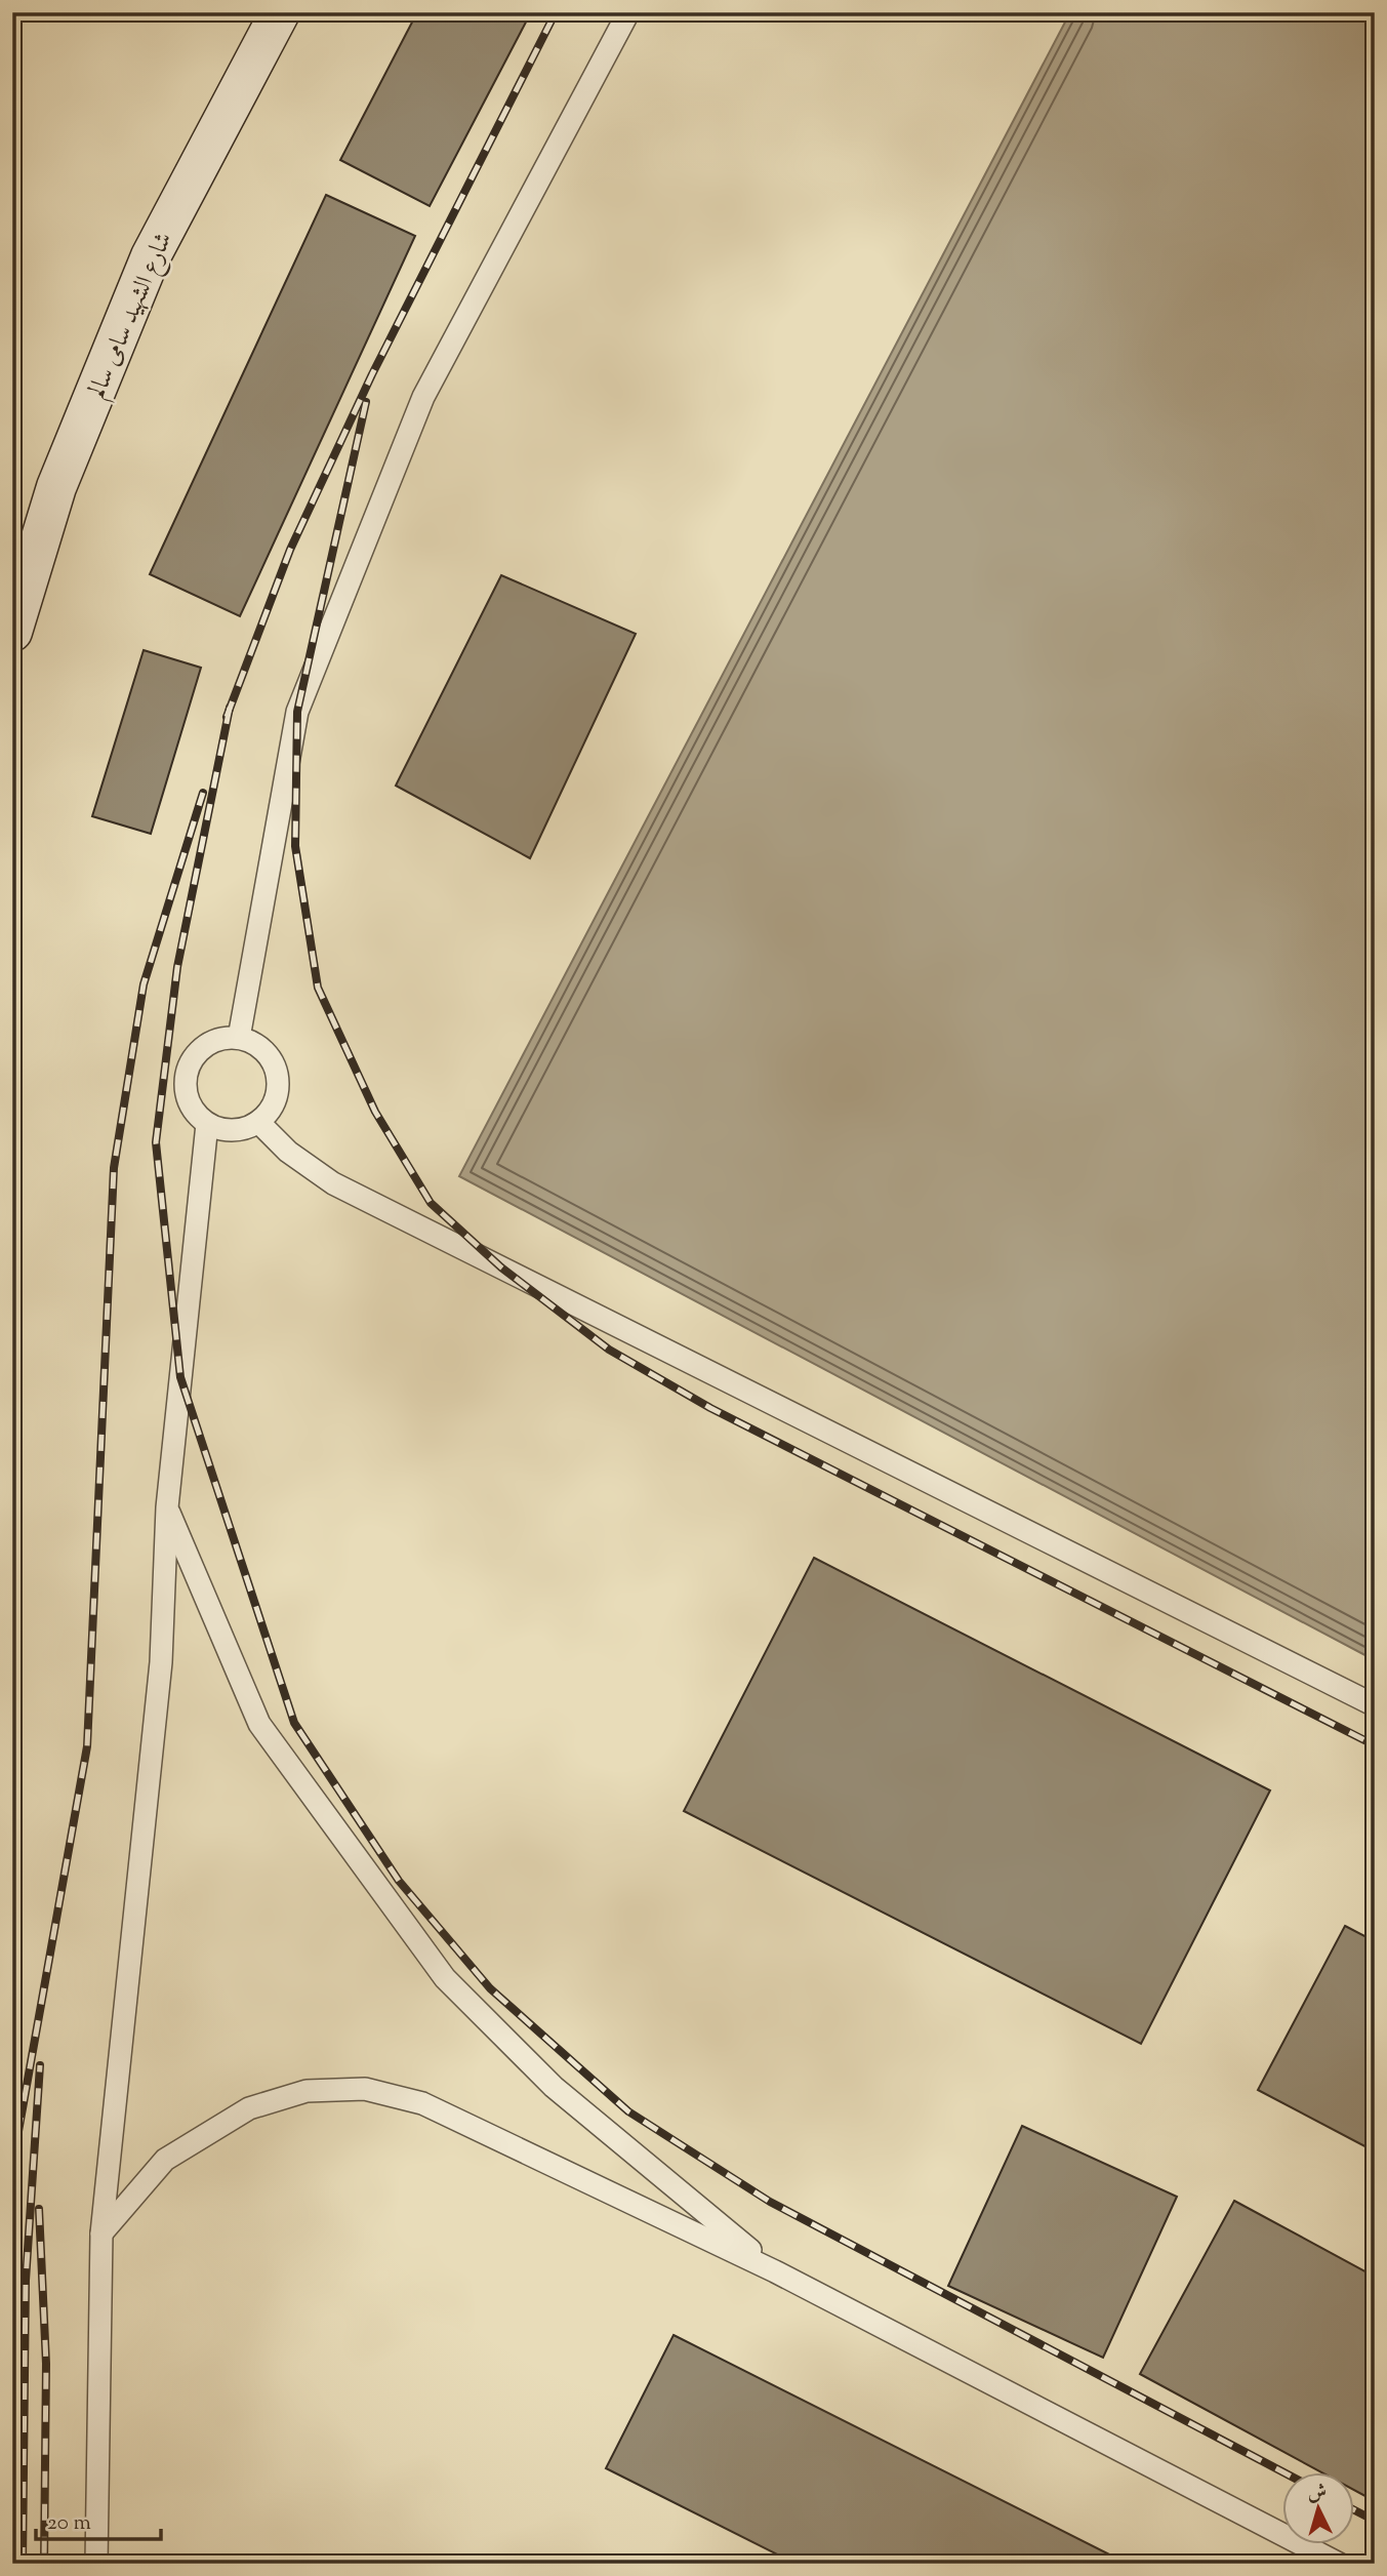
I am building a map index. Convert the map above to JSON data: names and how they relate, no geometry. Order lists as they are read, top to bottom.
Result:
{
  "streets": {
    "main road": ["شارع الشهيد سامى سالم"]
  },
  "scale_bar": "20 m",
  "north": "top"
}
